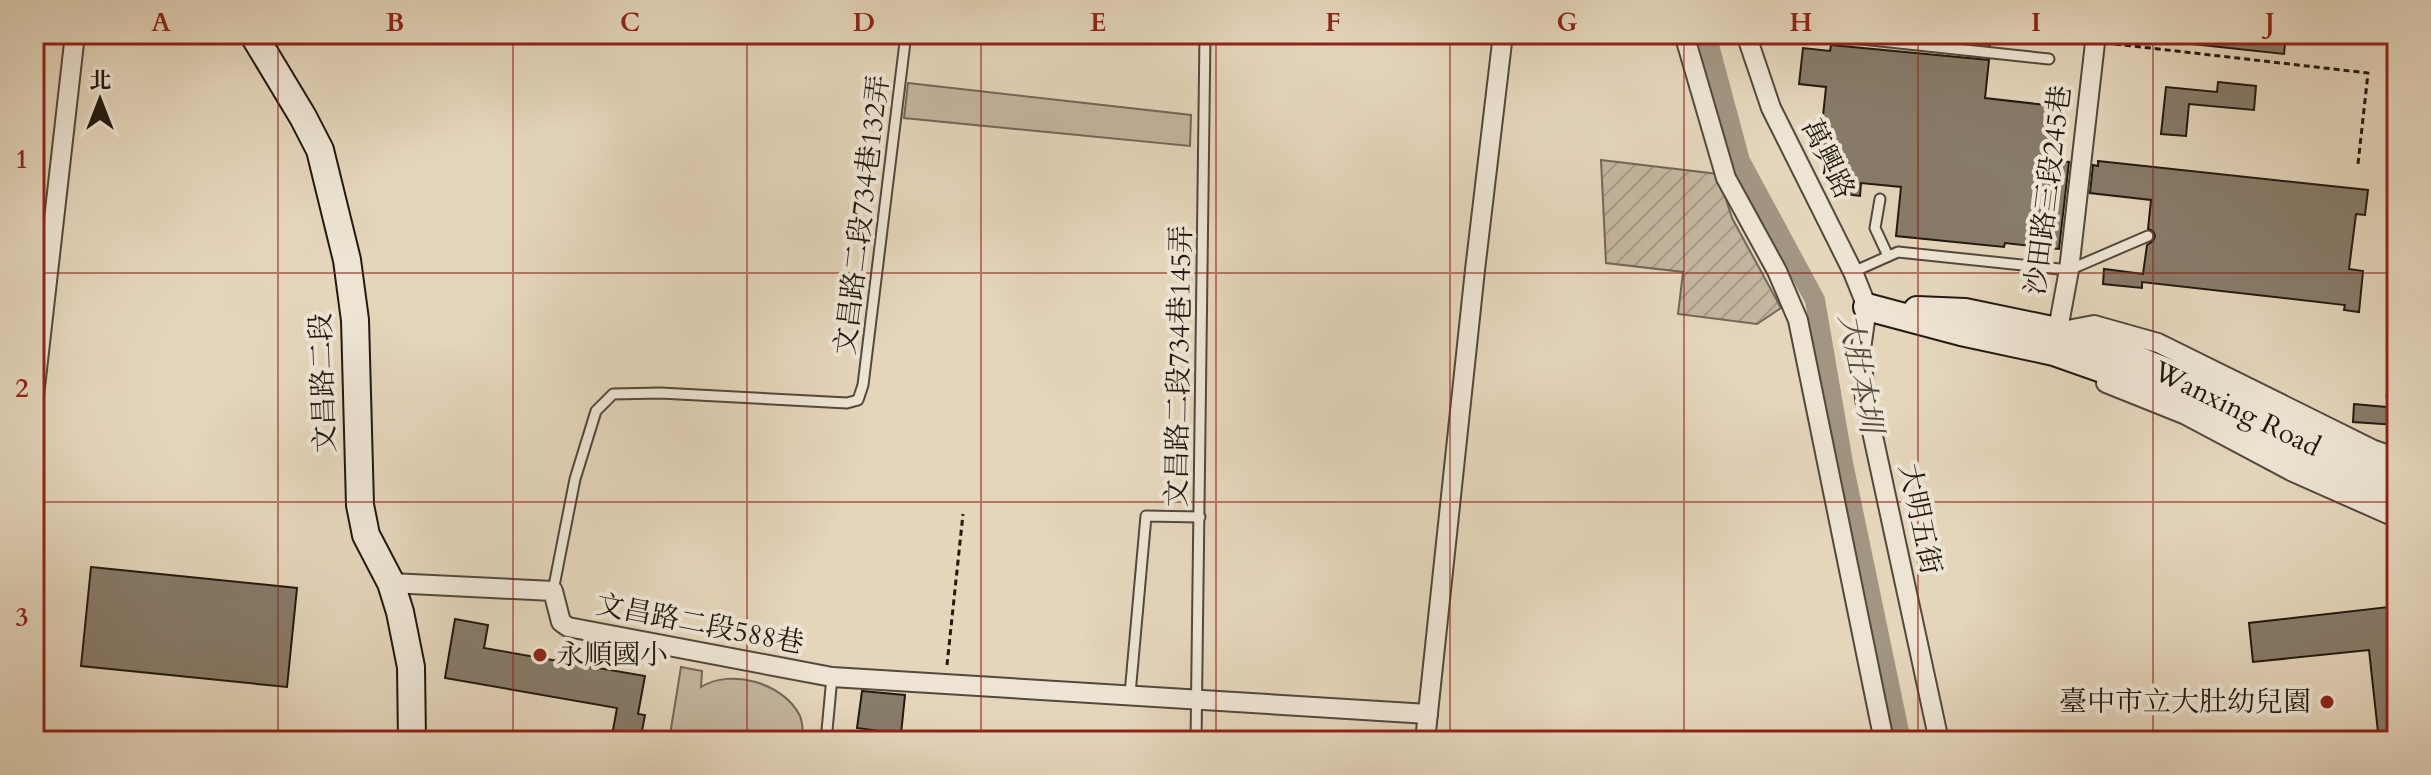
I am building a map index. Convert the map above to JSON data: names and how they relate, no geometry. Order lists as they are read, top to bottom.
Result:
{
  "streets": {
    "street": [
      "萬興路",
      "沙田路三段245巷",
      "文昌路二段",
      "Wanxing Road",
      "大明五街",
      "文昌路二段588巷"
    ],
    "lane": ["文昌路二段734巷132弄", "文昌路二段734巷145弄"]
  },
  "crossings": [
    ["萬興路", "Wanxing Road"],
    ["萬興路", "大明五街"],
    ["沙田路三段245巷", "Wanxing Road"],
    ["文昌路二段734巷132弄", "文昌路二段588巷"],
    ["Wanxing Road", "大明五街"]
  ],
  "water": ["大肚本圳"],
  "places": ["永順國小", "臺中市立大肚幼兒園"],
  "north": "top",
  "grid": {
    "columns": [
      "A",
      "B",
      "C",
      "D",
      "E",
      "F",
      "G",
      "H",
      "I",
      "J"
    ],
    "rows": ["1", "2", "3"]
  }
}
